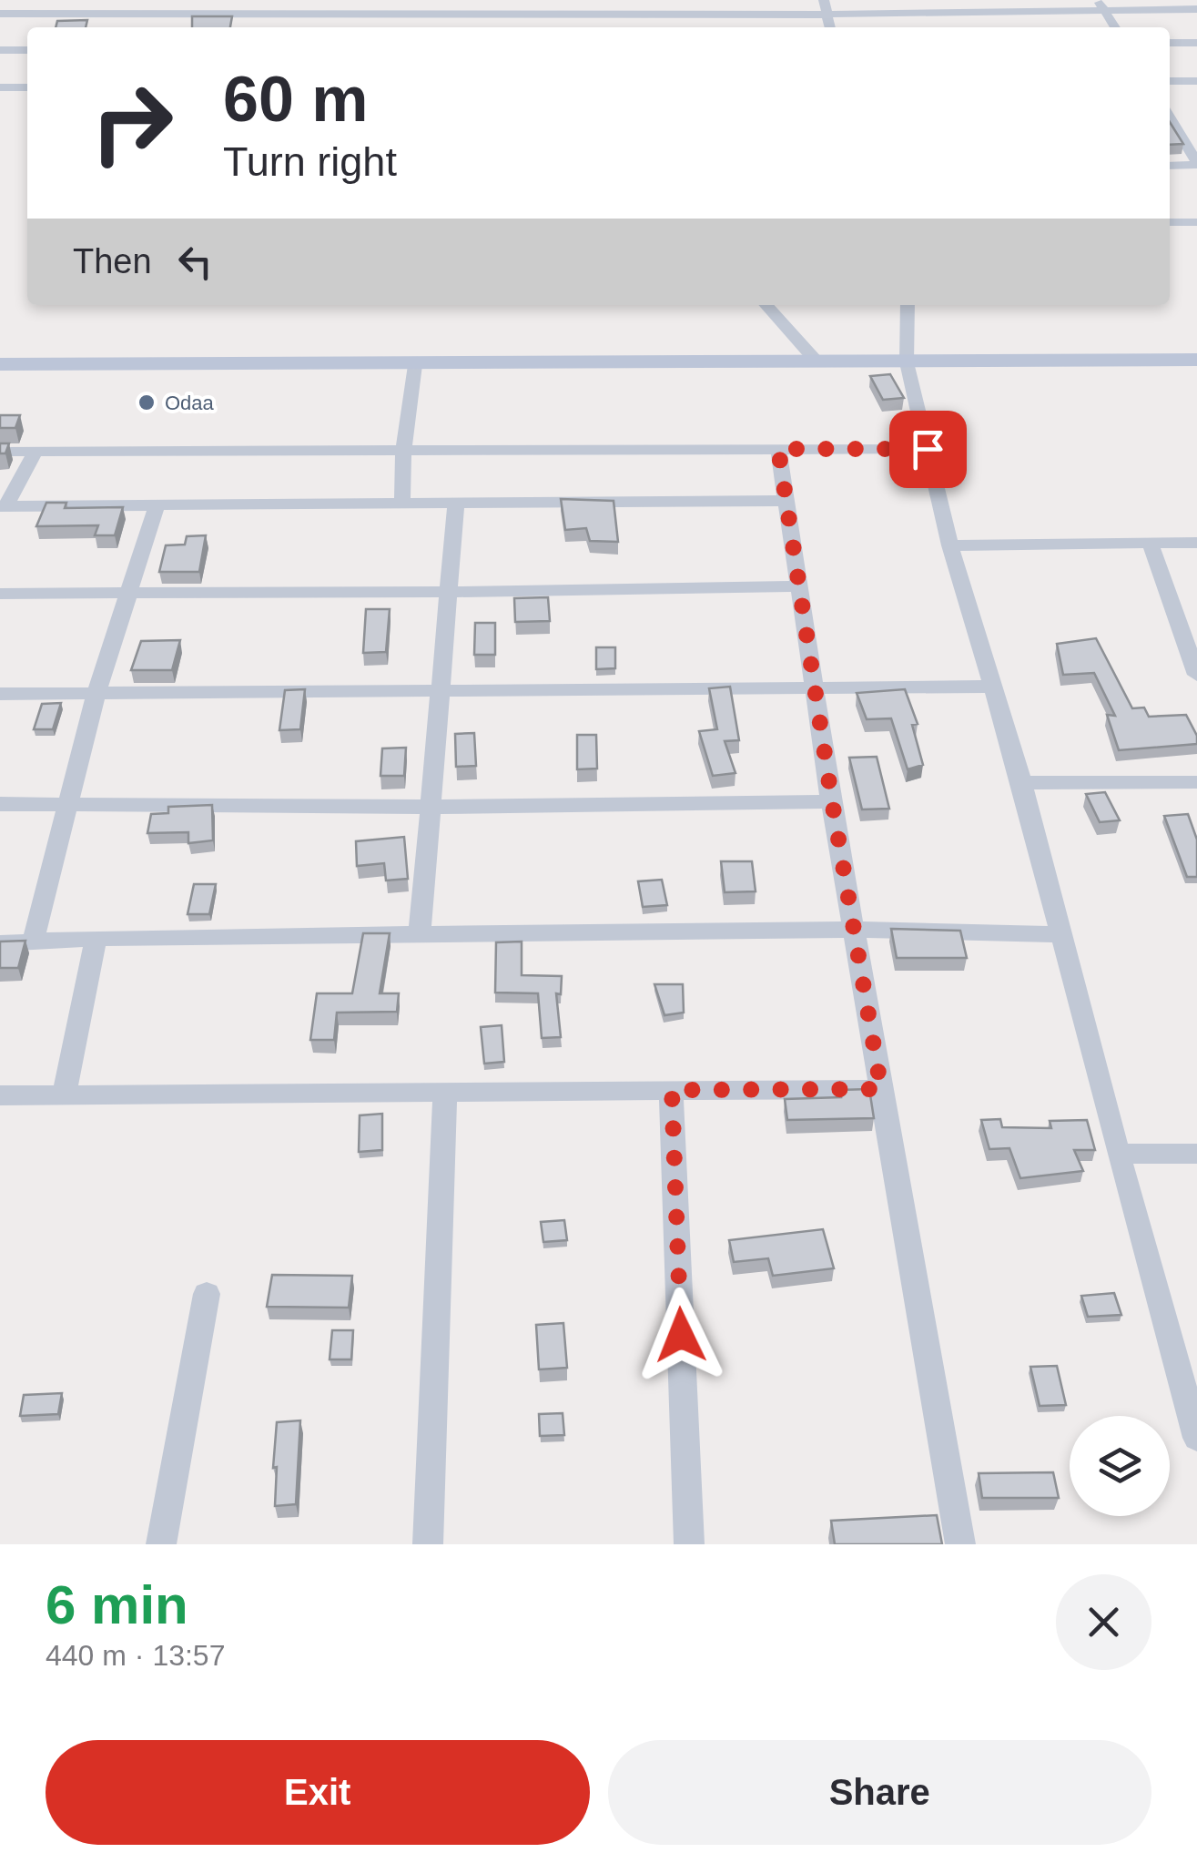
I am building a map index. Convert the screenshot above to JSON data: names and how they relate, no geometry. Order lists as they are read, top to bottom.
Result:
{
  "places": ["Odaa"],
  "page": {
    "turn": ["60 m", "Turn right"],
    "then": "Then",
    "heading": ["6 min", "440 m · 13:57"],
    "buttons": ["Exit", "Share"]
  }
}
